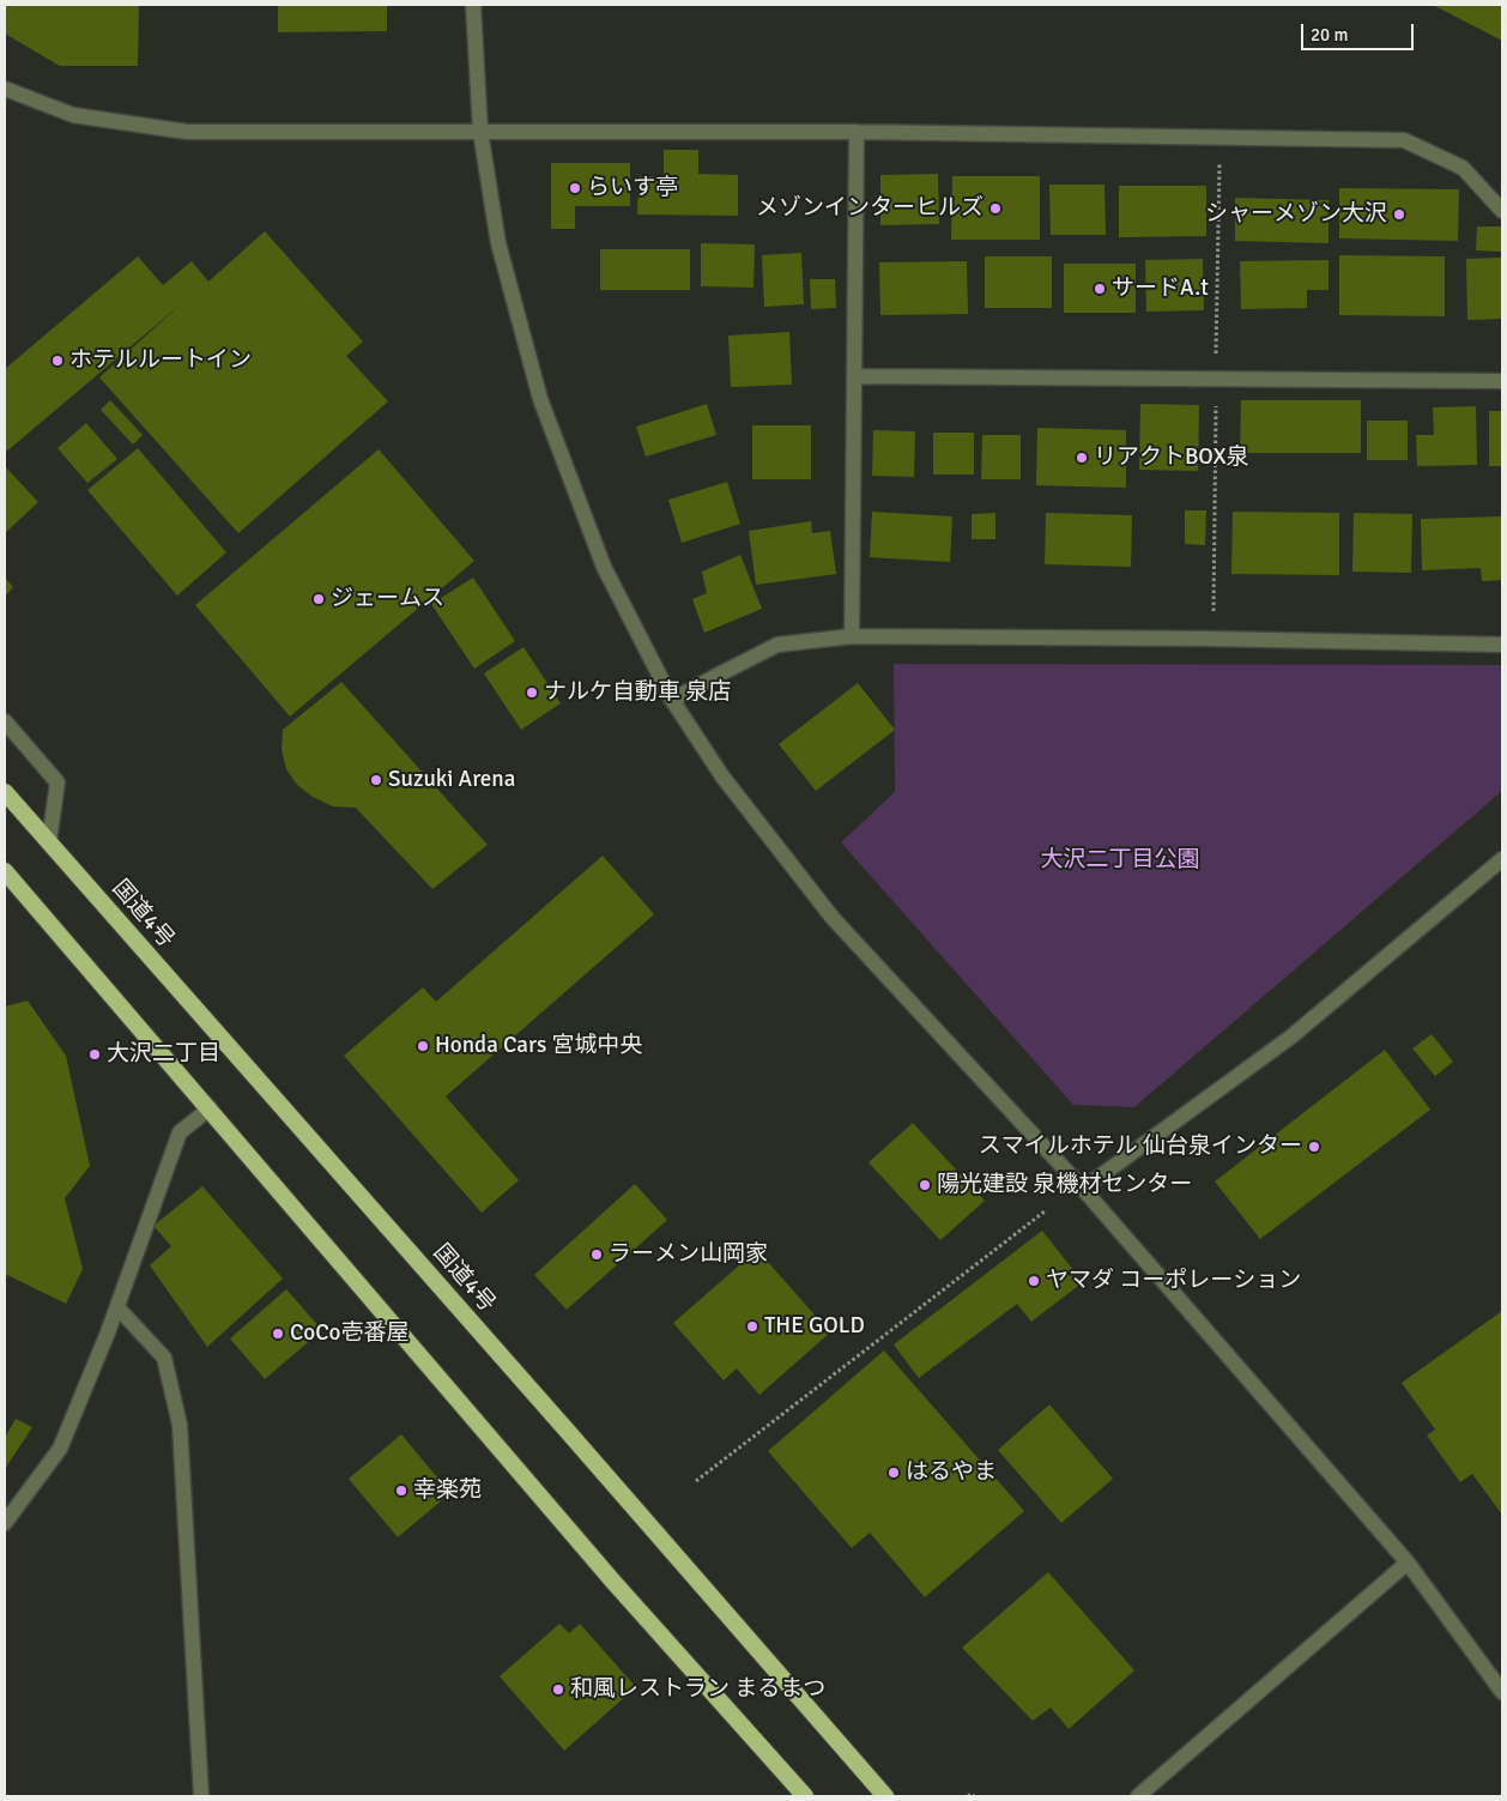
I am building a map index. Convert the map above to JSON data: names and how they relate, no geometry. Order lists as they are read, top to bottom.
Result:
{
  "streets": {
    "highway": ["国道4号"]
  },
  "parks": ["大沢二丁目公園"],
  "places": [
    "らいす亭",
    "メゾンインターヒルズ",
    "シャーメゾン大沢",
    "サードA.t",
    "ホテルルートイン",
    "リアクトBOX泉",
    "ジェームス",
    "ナルケ自動車 泉店",
    "Suzuki Arena",
    "Honda Cars 宮城中央",
    "大沢二丁目",
    "スマイルホテル 仙台泉インター",
    "陽光建設 泉機材センター",
    "ラーメン山岡家",
    "ヤマダ コーポレーション",
    "THE GOLD",
    "CoCo壱番屋",
    "はるやま",
    "幸楽苑",
    "和風レストラン まるまつ"
  ],
  "scale_bar": "20 m"
}
